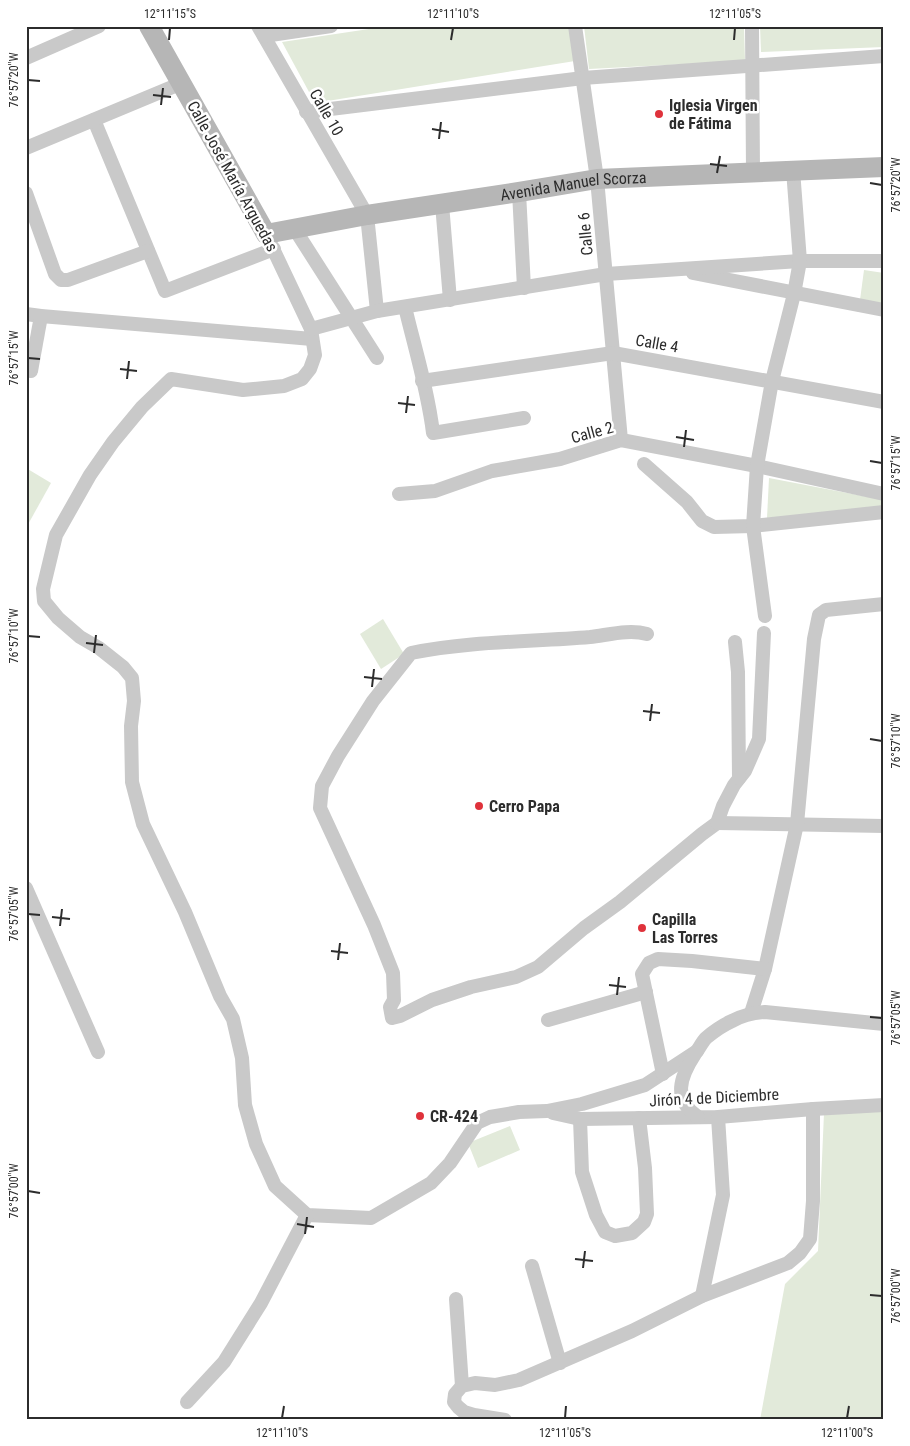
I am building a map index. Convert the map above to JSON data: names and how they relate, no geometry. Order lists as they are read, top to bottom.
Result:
{
  "streets": {
    "street": [
      "Calle 10",
      "Calle José María Arguedas",
      "Avenida Manuel Scorza",
      "Calle 6",
      "Calle 4",
      "Calle 2",
      "Jirón 4 de Diciembre"
    ]
  },
  "crossings": [
    ["Calle 10", "Avenida Manuel Scorza"],
    ["Calle José María Arguedas", "Avenida Manuel Scorza"],
    ["Avenida Manuel Scorza", "Calle 6"],
    ["Calle 6", "Calle 4"],
    ["Calle 6", "Calle 2"]
  ],
  "places": [
    "Iglesia Virgen de Fátima",
    "Cerro Papa",
    "Capilla Las Torres",
    "CR-424"
  ],
  "coordinates": [
    "12°11'15\"S",
    "12°11'10\"S",
    "12°11'05\"S",
    "76°57'20\"W",
    "76°57'15\"W",
    "76°57'10\"W",
    "76°57'05\"W",
    "76°57'00\"W",
    "12°11'00\"S"
  ]
}
